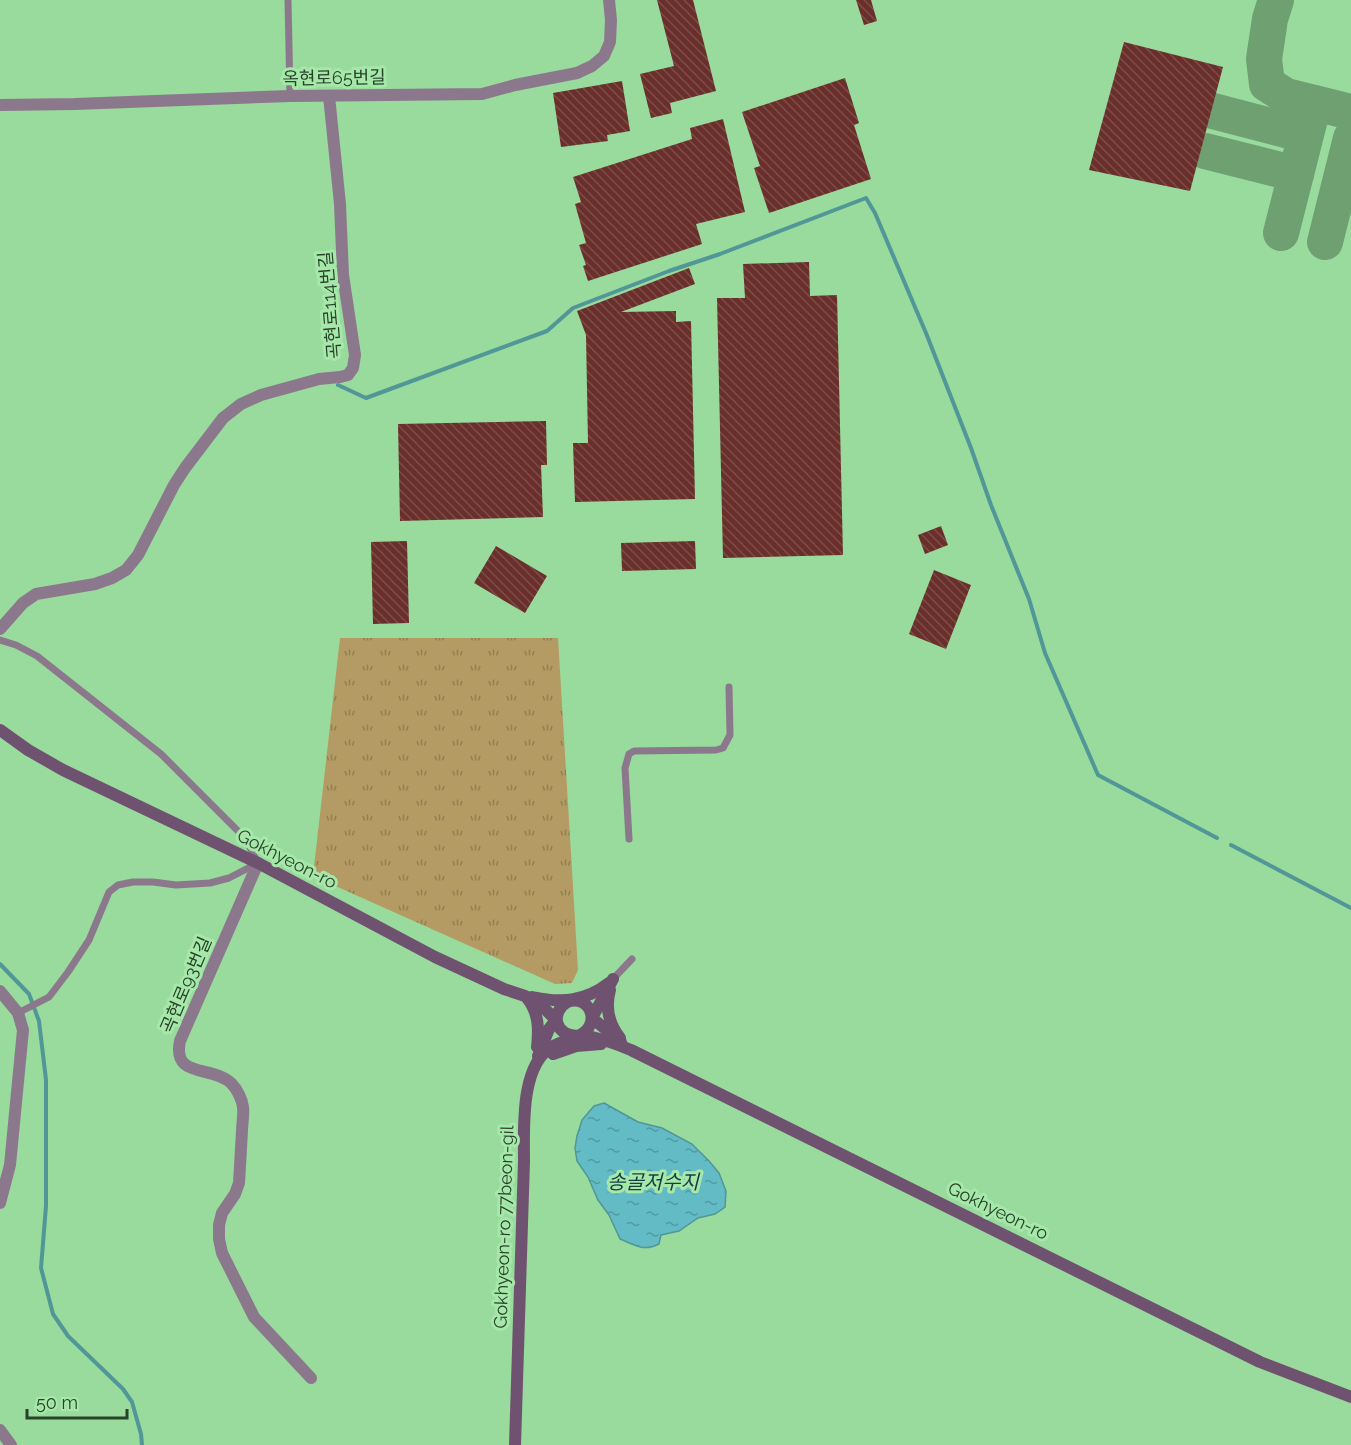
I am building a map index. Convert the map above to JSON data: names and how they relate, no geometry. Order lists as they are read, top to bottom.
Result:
{
  "streets": {
    "main road": ["Gokhyeon-ro", "Gokhyeon-ro 77beon-gil"],
    "street": ["옥현로65번길", "곡현로114번길", "곡현로93번길"]
  },
  "crossings": [
    ["옥현로65번길", "곡현로114번길"],
    ["Gokhyeon-ro", "곡현로93번길"],
    ["Gokhyeon-ro", "Gokhyeon-ro 77beon-gil"]
  ],
  "water": ["송골저수지"],
  "scale_bar": "50 m"
}
